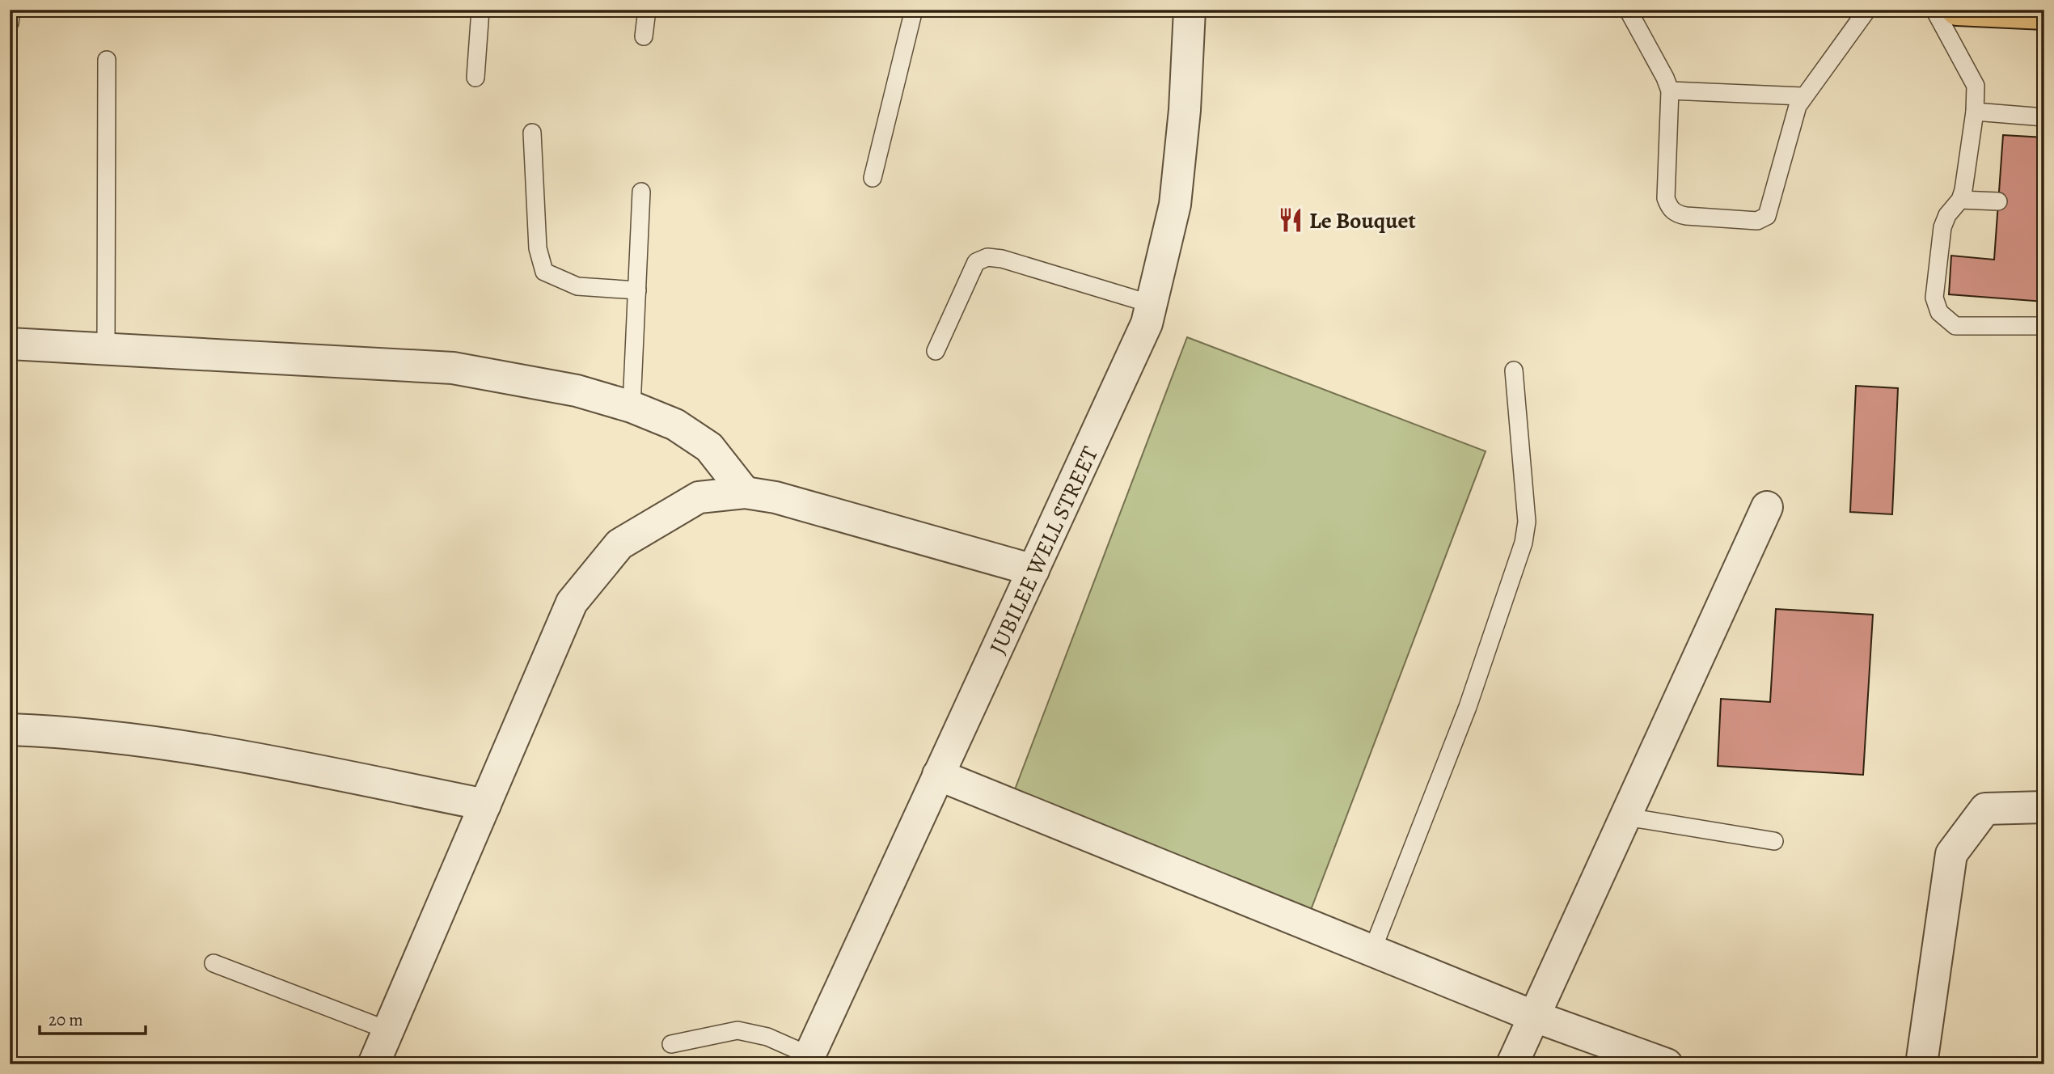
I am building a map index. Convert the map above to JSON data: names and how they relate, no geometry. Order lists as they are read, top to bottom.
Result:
{
  "streets": {
    "street": ["JUBILEE WELL STREET"]
  },
  "places": {
    "restaurant": ["Le Bouquet"]
  },
  "scale_bar": "20 m"
}
